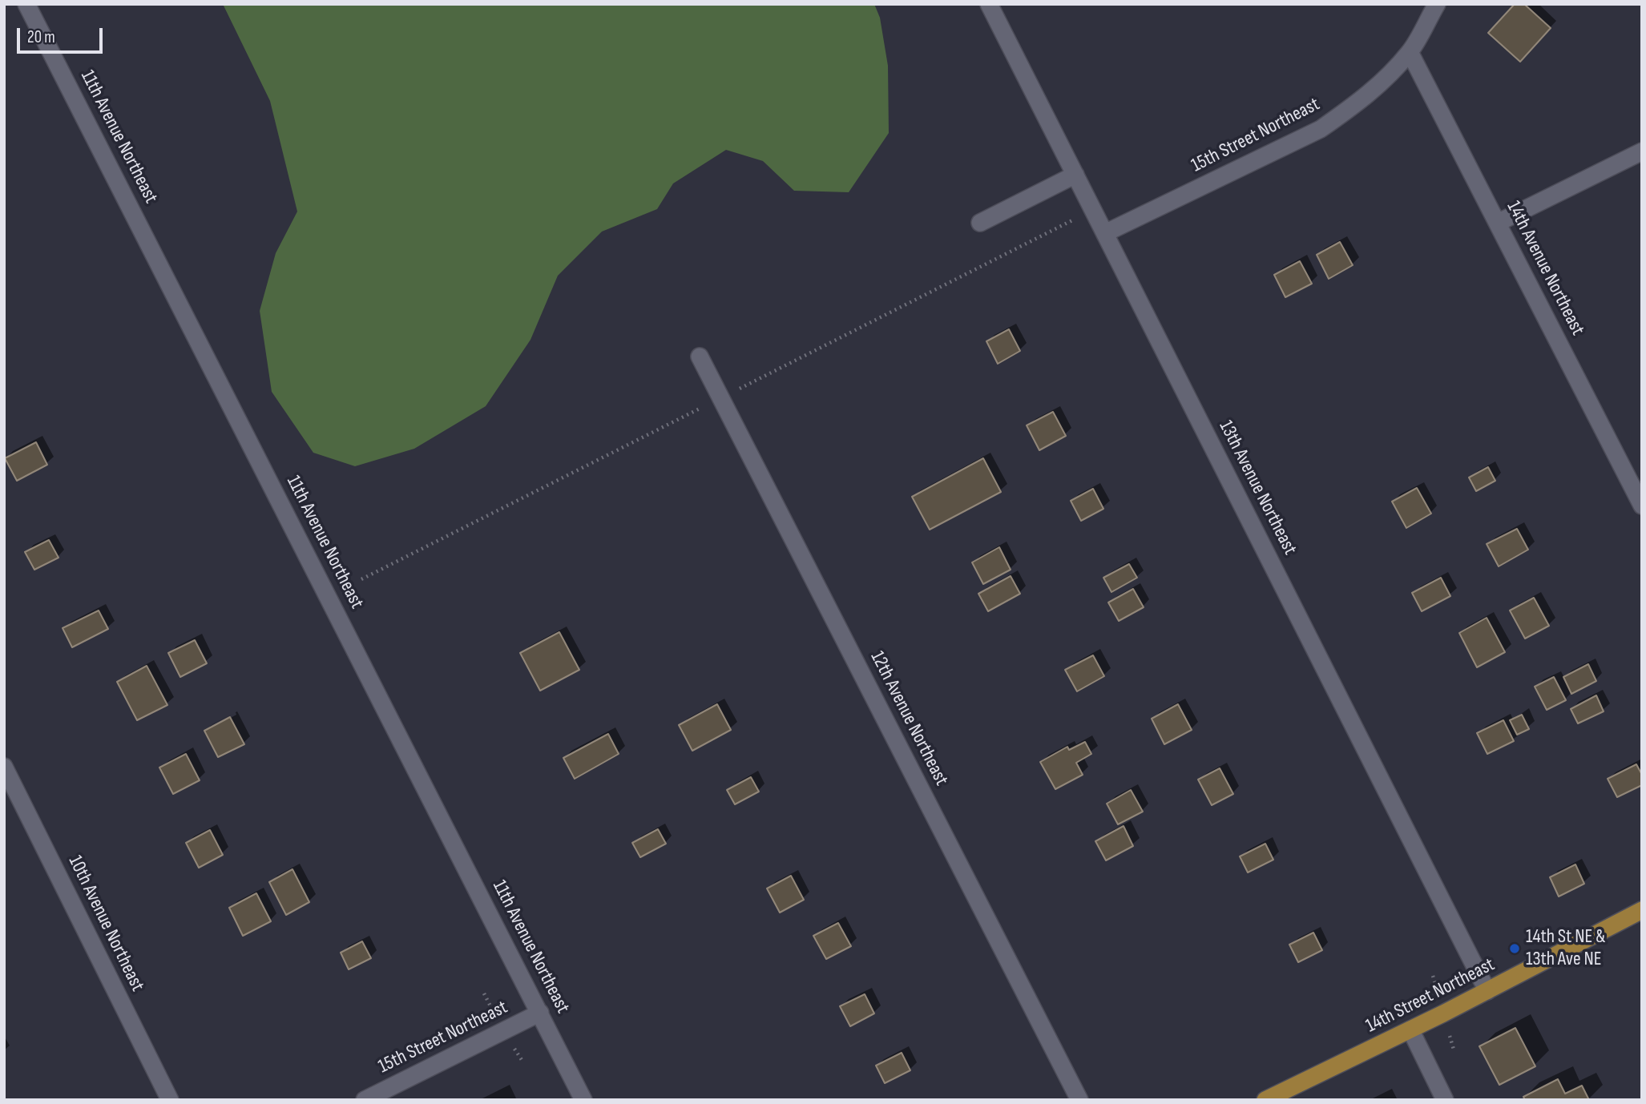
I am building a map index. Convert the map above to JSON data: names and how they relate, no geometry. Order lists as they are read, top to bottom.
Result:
{
  "streets": {
    "main road": ["14th Street Northeast"],
    "street": [
      "15th Street Northeast",
      "11th Avenue Northeast",
      "14th Avenue Northeast",
      "13th Avenue Northeast",
      "12th Avenue Northeast",
      "10th Avenue Northeast"
    ]
  },
  "crossings": [
    ["15th Street Northeast", "11th Avenue Northeast"],
    ["15th Street Northeast", "14th Avenue Northeast"],
    ["15th Street Northeast", "13th Avenue Northeast"],
    ["13th Avenue Northeast", "14th Street Northeast"]
  ],
  "places": ["14th St NE & 13th Ave NE"],
  "scale_bar": "20 m"
}
